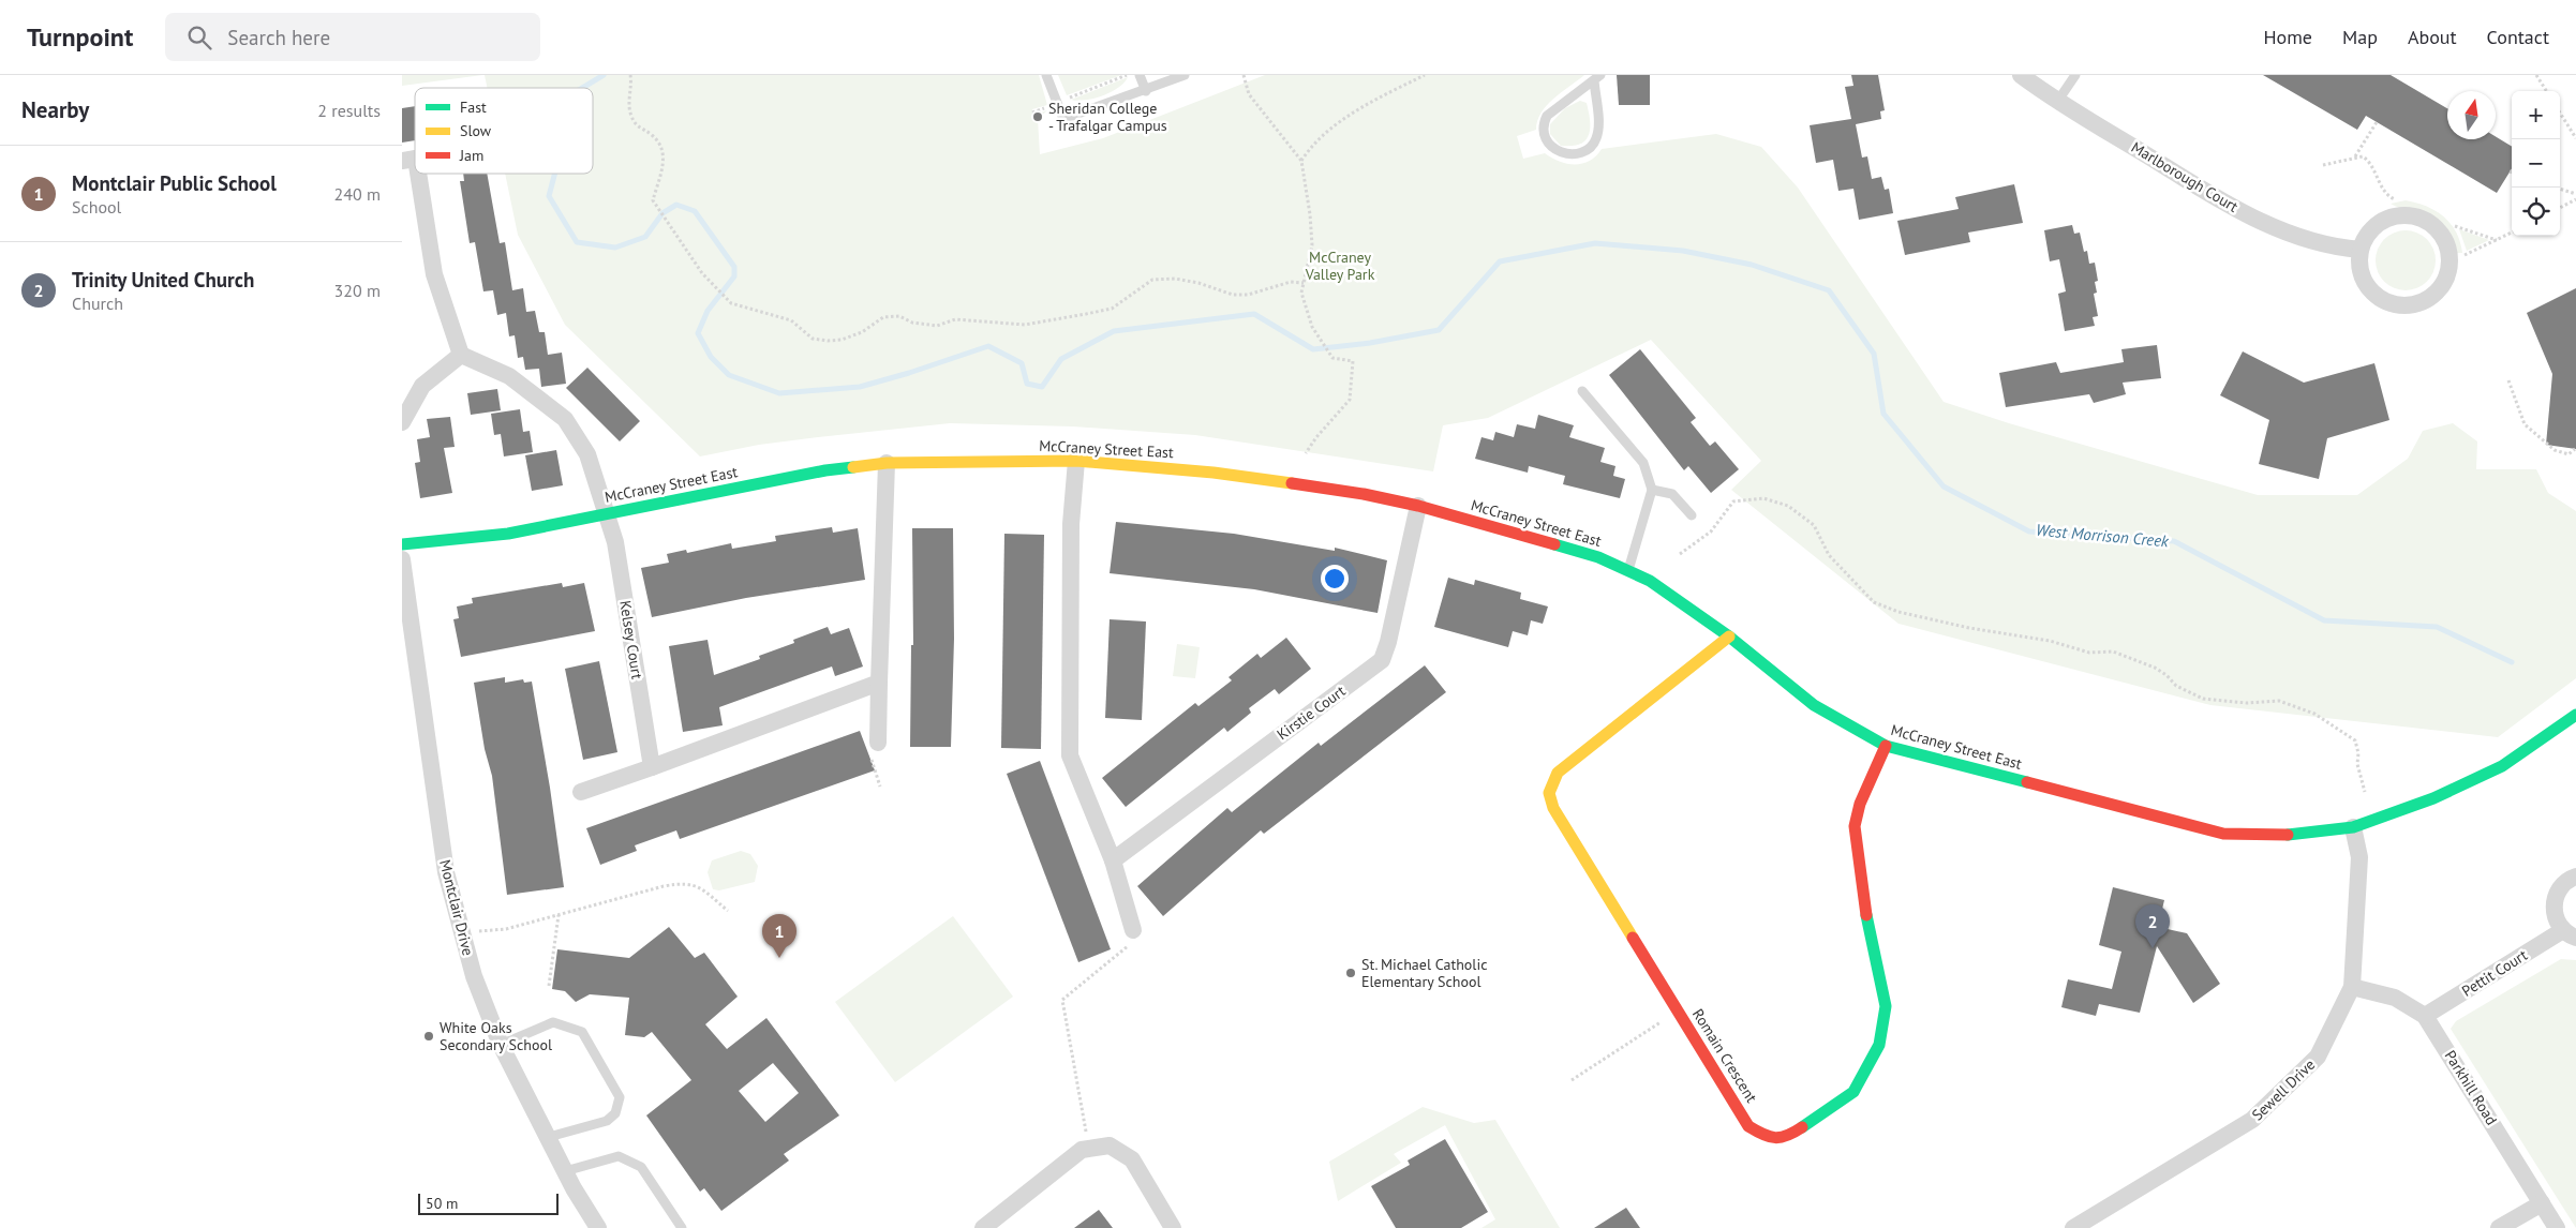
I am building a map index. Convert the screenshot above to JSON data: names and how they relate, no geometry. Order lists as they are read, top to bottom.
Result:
{
  "streets": {
    "street": [
      "Marlborough Court",
      "McCraney Street East",
      "Kelsey Court",
      "Kirstie Court",
      "Montclair Drive",
      "Pettit Court",
      "Romain Crescent",
      "Parkhill Road",
      "Sewell Drive"
    ]
  },
  "crossings": [
    ["McCraney Street East", "Kelsey Court"],
    ["McCraney Street East", "Kirstie Court"],
    ["McCraney Street East", "Romain Crescent"],
    ["McCraney Street East", "Sewell Drive"],
    ["Pettit Court", "Parkhill Road"],
    ["Parkhill Road", "Sewell Drive"]
  ],
  "water": ["West Morrison Creek"],
  "parks": ["McCraney Valley Park"],
  "places": ["Sheridan College - Trafalgar Campus", "St. Michael Catholic Elementary School", "White Oaks Secondary School"],
  "legend": ["Fast", "Slow", "Jam"],
  "scale_bar": "50 m",
  "north": "top",
  "page": {
    "header": "Turnpoint",
    "search": "Search here",
    "nav": [
      "Home",
      "Map",
      "About",
      "Contact"
    ],
    "heading": ["Nearby", "2 results"],
    "map_buttons": ["+", "−"],
    "list": [
      {
        "mark": "1",
        "name": "Montclair Public School",
        "note": "School",
        "value": "240 m"
      },
      {
        "mark": "2",
        "name": "Trinity United Church",
        "note": "Church",
        "value": "320 m"
      }
    ],
    "pins": ["2", "1"],
    "scale": "50 m"
  }
}
